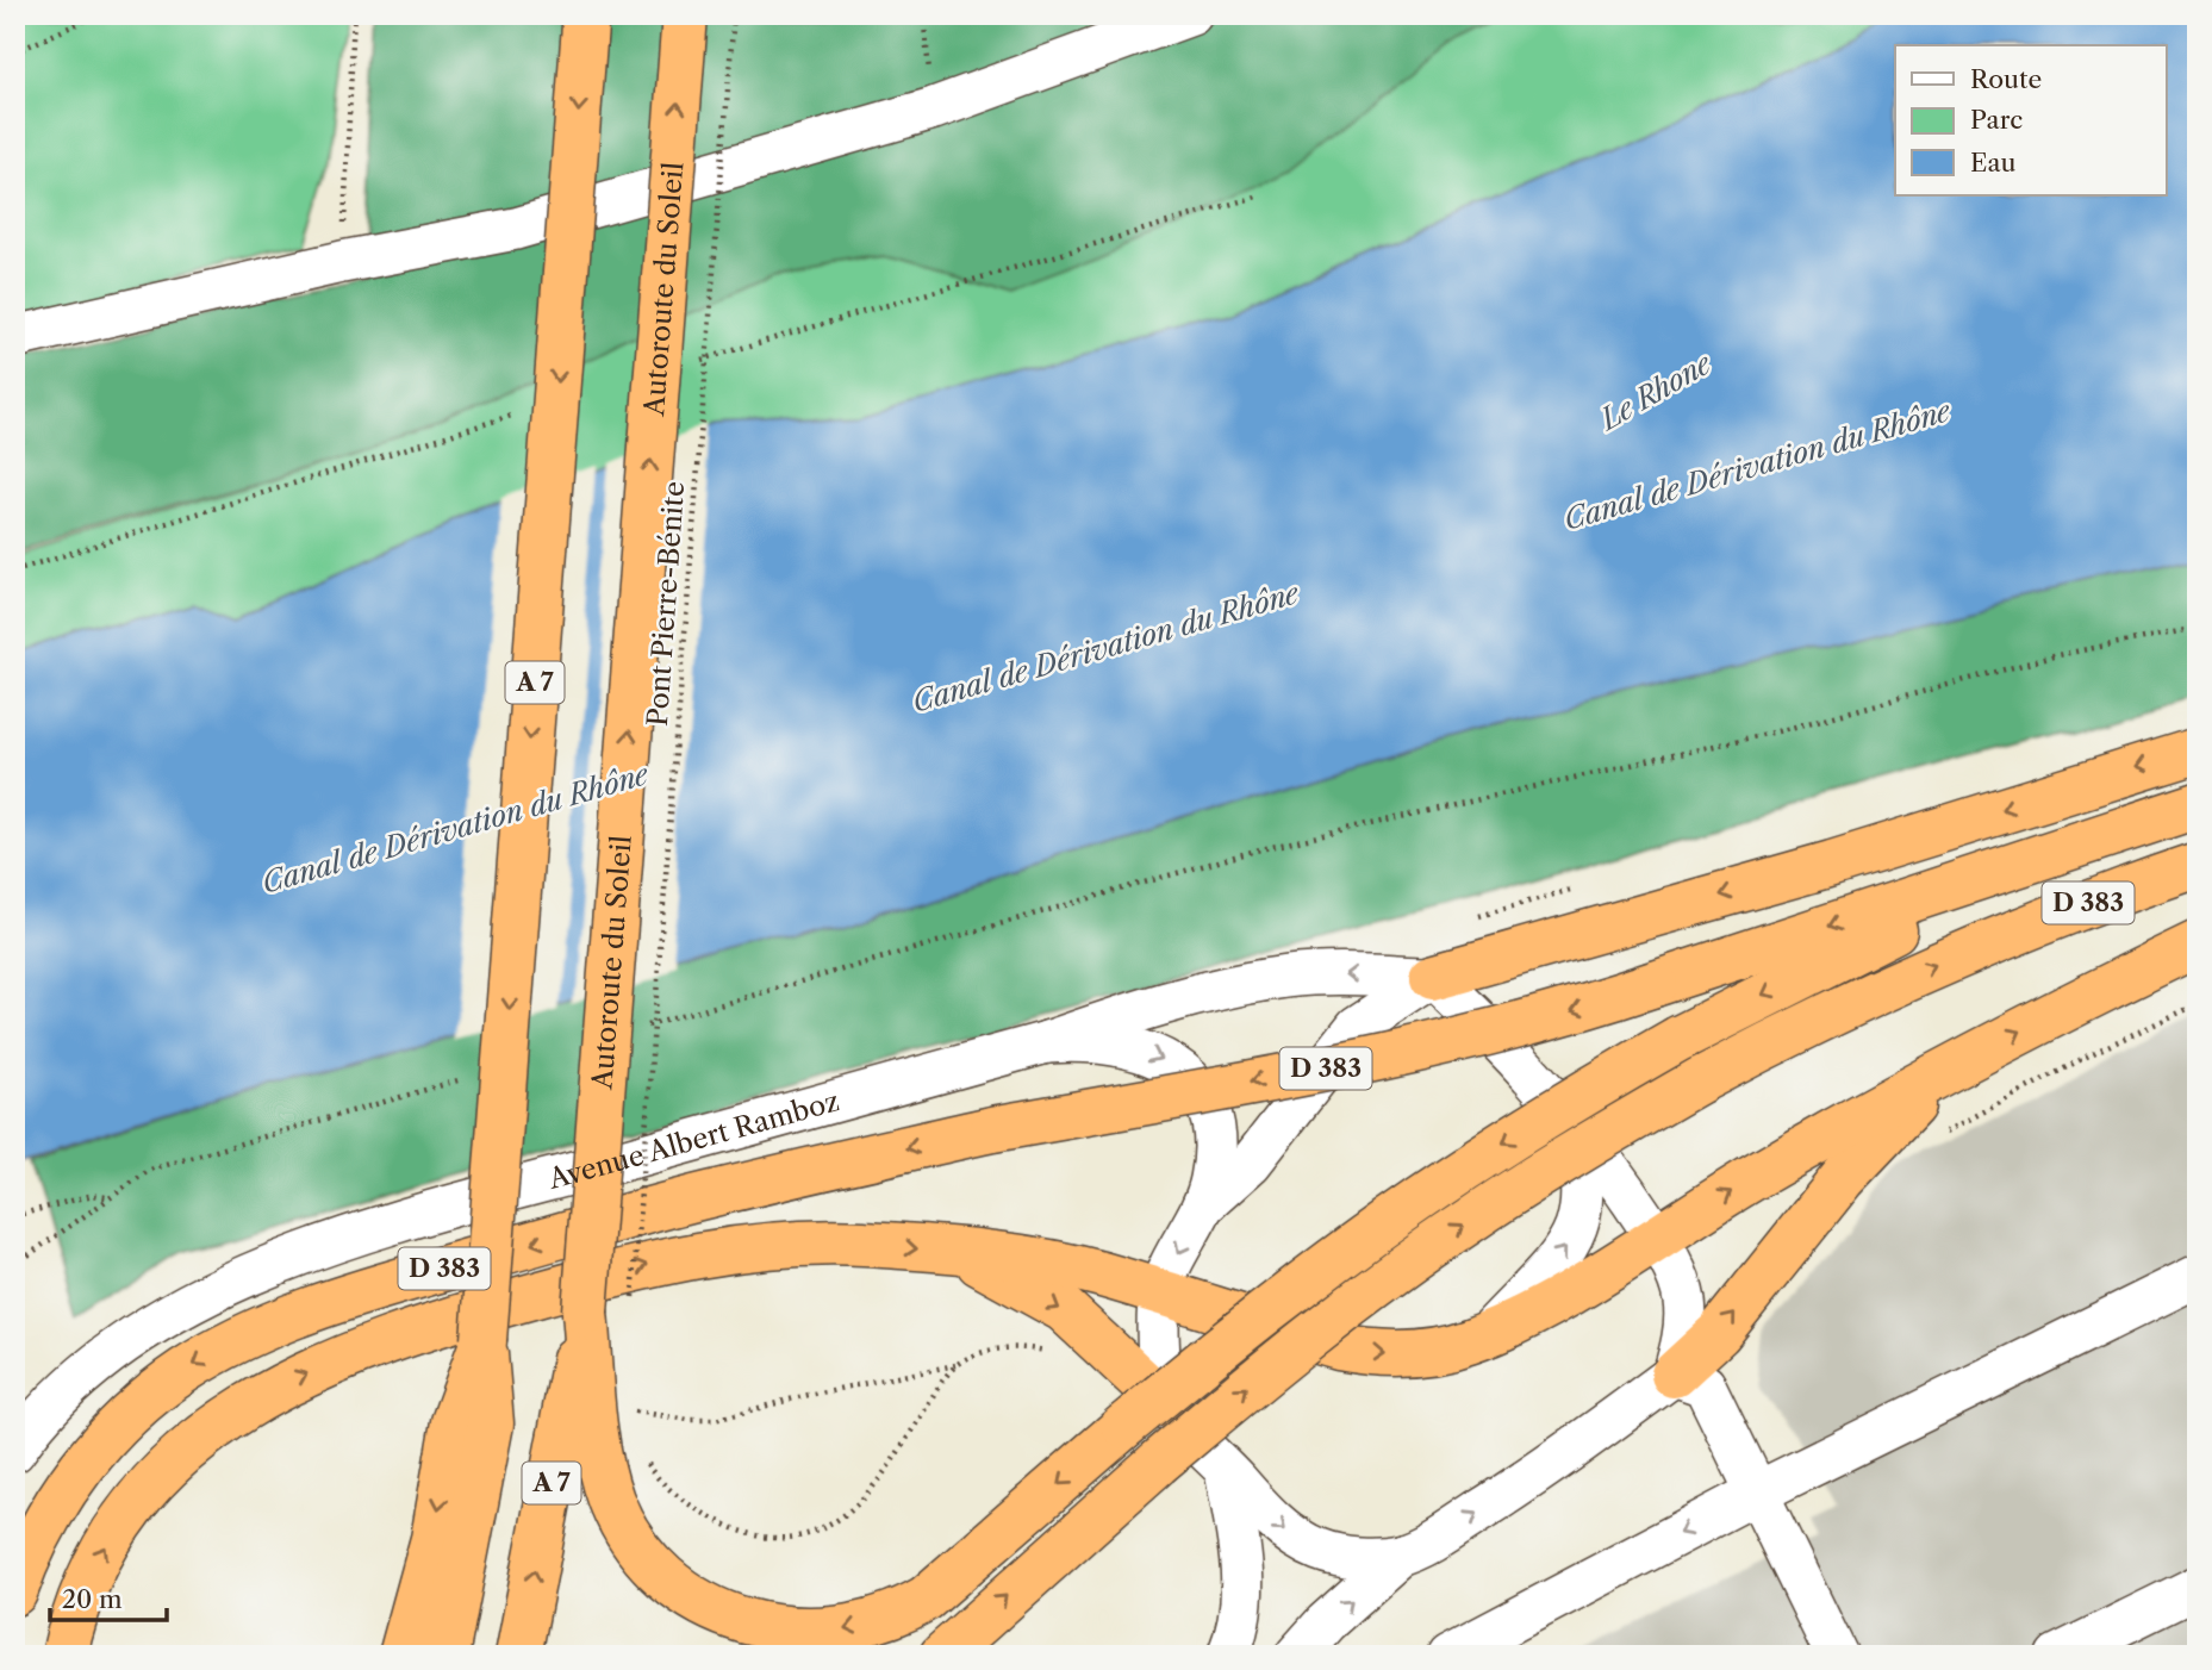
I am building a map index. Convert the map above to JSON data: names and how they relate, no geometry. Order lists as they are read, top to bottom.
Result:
{
  "streets": {
    "highway": ["Autoroute du Soleil", "A 7", "D 383"],
    "street": ["Avenue Albert Ramboz"],
    "path": ["Pont Pierre-Bénite"]
  },
  "water": ["Le Rhone", "Canal de Dérivation du Rhône"],
  "legend": ["Route", "Parc", "Eau"],
  "scale_bar": "20 m"
}
